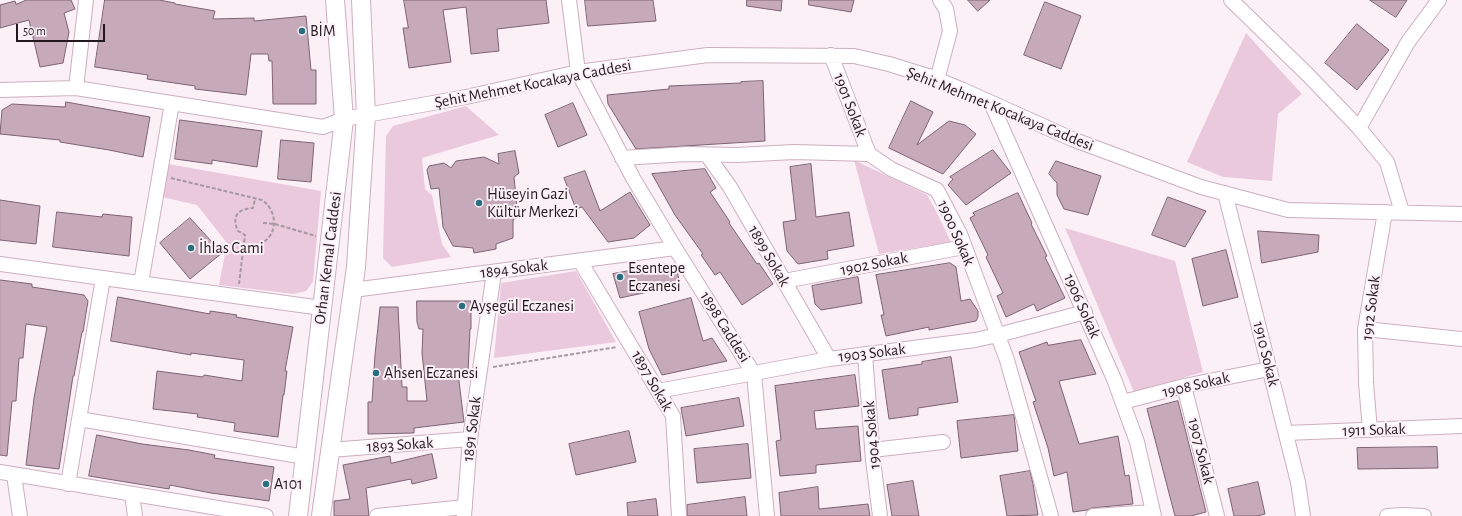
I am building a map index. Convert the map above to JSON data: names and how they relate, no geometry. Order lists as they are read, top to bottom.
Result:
{
  "streets": {
    "main road": ["Orhan Kemal Caddesi"],
    "street": [
      "Şehit Mehmet Kocakaya Caddesi",
      "1901 Sokak",
      "1900 Sokak",
      "1899 Sokak",
      "1902 Sokak",
      "1894 Sokak",
      "1906 Sokak",
      "1912 Sokak",
      "1898 Caddesi",
      "1903 Sokak",
      "1910 Sokak",
      "1897 Sokak",
      "1908 Sokak",
      "1891 Sokak",
      "1911 Sokak",
      "1904 Sokak",
      "1893 Sokak",
      "1907 Sokak"
    ]
  },
  "crossings": [
    ["Şehit Mehmet Kocakaya Caddesi", "1901 Sokak"],
    ["Şehit Mehmet Kocakaya Caddesi", "Orhan Kemal Caddesi"],
    ["Şehit Mehmet Kocakaya Caddesi", "1906 Sokak"],
    ["Şehit Mehmet Kocakaya Caddesi", "1912 Sokak"],
    ["Şehit Mehmet Kocakaya Caddesi", "1898 Caddesi"],
    ["Şehit Mehmet Kocakaya Caddesi", "1910 Sokak"],
    ["1901 Sokak", "1900 Sokak"],
    ["1900 Sokak", "1902 Sokak"],
    ["1900 Sokak", "1903 Sokak"],
    ["1899 Sokak", "1902 Sokak"],
    ["1899 Sokak", "1903 Sokak"],
    ["Orhan Kemal Caddesi", "1894 Sokak"],
    ["Orhan Kemal Caddesi", "1893 Sokak"],
    ["1894 Sokak", "1898 Caddesi"],
    ["1894 Sokak", "1897 Sokak"],
    ["1894 Sokak", "1891 Sokak"],
    ["1906 Sokak", "1903 Sokak"],
    ["1906 Sokak", "1908 Sokak"],
    ["1912 Sokak", "1911 Sokak"],
    ["1898 Caddesi", "1903 Sokak"],
    ["1903 Sokak", "1897 Sokak"],
    ["1903 Sokak", "1904 Sokak"],
    ["1910 Sokak", "1908 Sokak"],
    ["1910 Sokak", "1911 Sokak"],
    ["1908 Sokak", "1907 Sokak"],
    ["1891 Sokak", "1893 Sokak"]
  ],
  "places": [
    "BİM",
    "Hüseyin Gazi Kültür Merkezi",
    "İhlas Cami",
    "Esentepe Eczanesi",
    "Ayşegül Eczanesi",
    "Ahsen Eczanesi",
    "A101"
  ],
  "scale_bar": "50 m"
}
